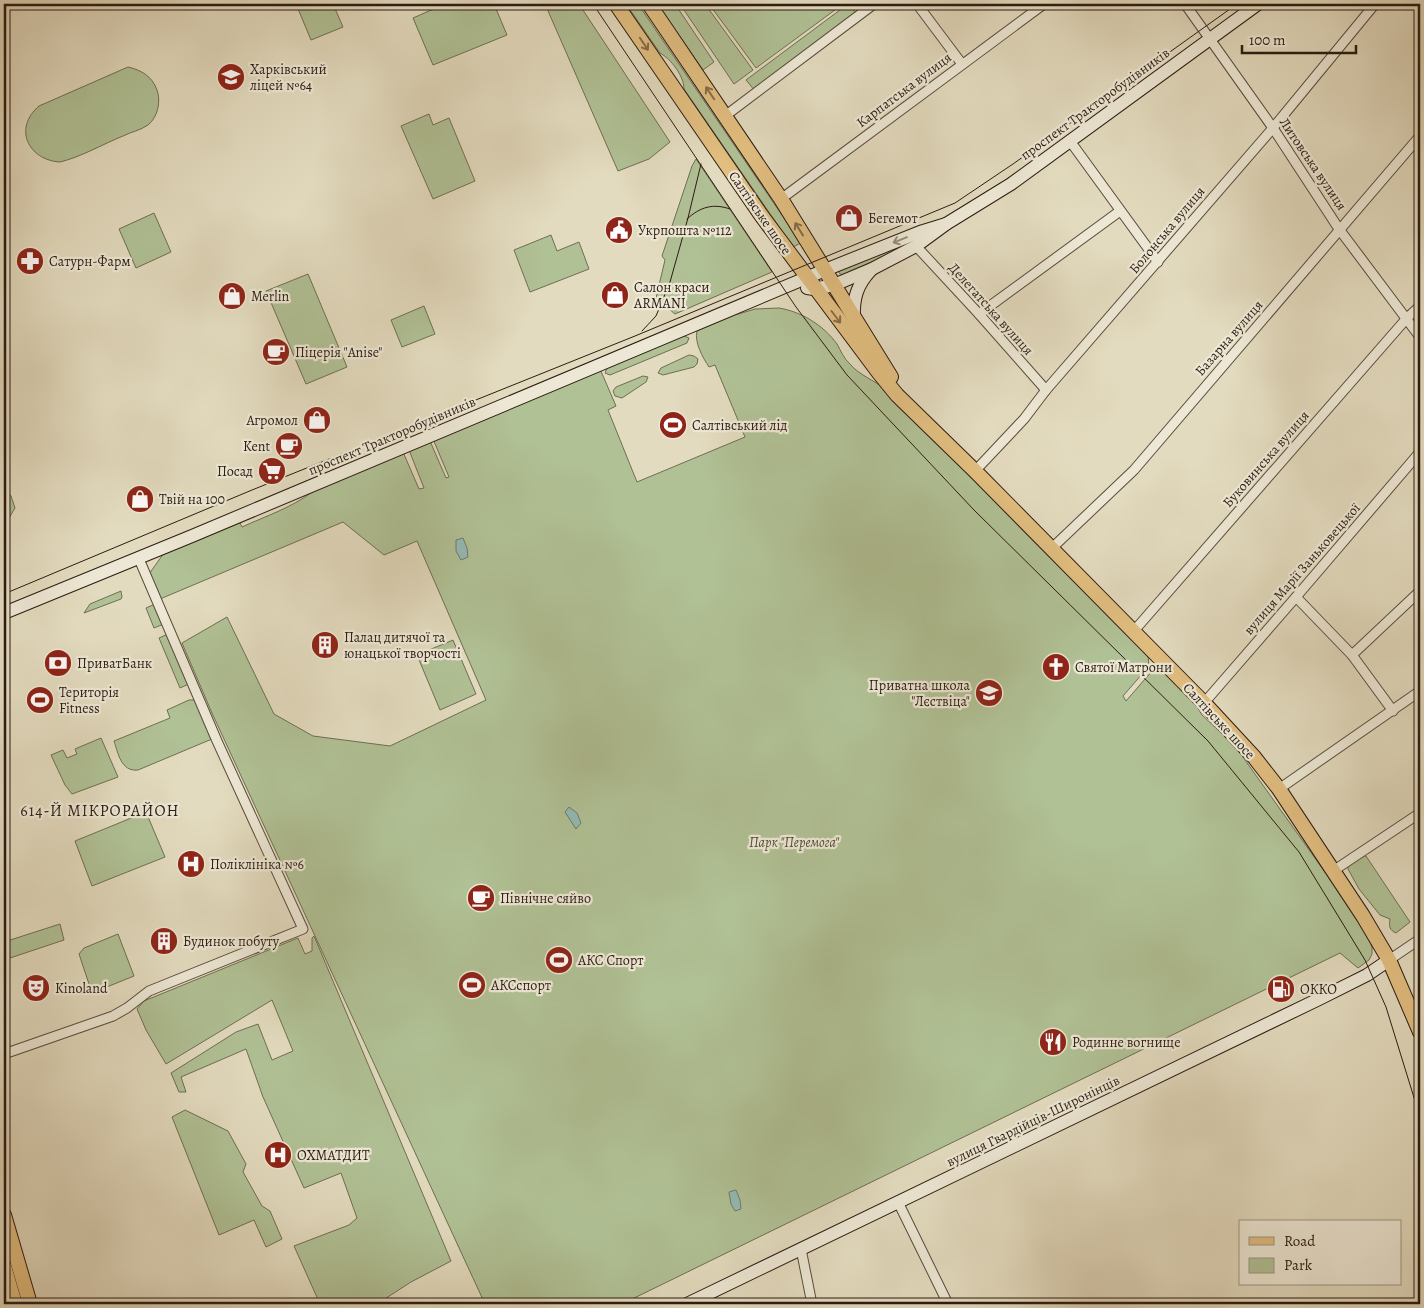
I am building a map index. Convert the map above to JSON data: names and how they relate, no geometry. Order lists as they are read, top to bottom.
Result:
{
  "streets": {
    "main road": ["проспект Тракторобудівників", "Салтівське шосе", "вулиця Гвардійців-Широнінців"],
    "street": [
      "Карпатська вулиця",
      "Литовська вулиця",
      "Болонська вулиця",
      "Делегатська вулиця",
      "Базарна вулиця",
      "Буковинська вулиця",
      "вулиця Марії Заньковецької"
    ]
  },
  "crossings": [
    ["Карпатська вулиця", "Салтівське шосе"],
    ["проспект Тракторобудівників", "Литовська вулиця"],
    ["проспект Тракторобудівників", "Салтівське шосе"],
    ["проспект Тракторобудівників", "Делегатська вулиця"],
    ["Литовська вулиця", "Болонська вулиця"],
    ["Литовська вулиця", "Базарна вулиця"],
    ["Литовська вулиця", "Буковинська вулиця"],
    ["Салтівське шосе", "Болонська вулиця"],
    ["Салтівське шосе", "Базарна вулиця"],
    ["Салтівське шосе", "Буковинська вулиця"],
    ["Салтівське шосе", "вулиця Марії Заньковецької"],
    ["Салтівське шосе", "вулиця Гвардійців-Широнінців"],
    ["Болонська вулиця", "Делегатська вулиця"]
  ],
  "districts": ["614-Й МІКРОРАЙОН"],
  "parks": ["Парк \"Перемога\""],
  "places": {
    "school or university": ["Харківський ліцей №64", "Приватна школа \"Лєствіца\""],
    "shop": [
      "Бегемот",
      "Салон краси ARMANI",
      "Merlin",
      "Агромол",
      "Твій на 100"
    ],
    "public building": ["Укрпошта №112"],
    "pharmacy": ["Сатурн-Фарм"],
    "cafe": ["Піцерія \"Anise\"", "Kent", "Північне сяйво"],
    "sports": [
      "Салтівський лід",
      "Територія Fitness",
      "АКС Спорт",
      "АКСспорт"
    ],
    "supermarket": ["Посад"],
    "building": ["Палац дитячої та юнацької творчості", "Будинок побуту"],
    "bank": ["ПриватБанк"],
    "church": ["Святої Матрони"],
    "hospital": ["Поліклініка №6", "ОХМАТДИТ"],
    "theatre": ["Kinoland"],
    "fuel station": ["ОККО"],
    "restaurant": ["Родинне вогнище"]
  },
  "legend": ["Road", "Park"],
  "scale_bar": "100 m"
}
